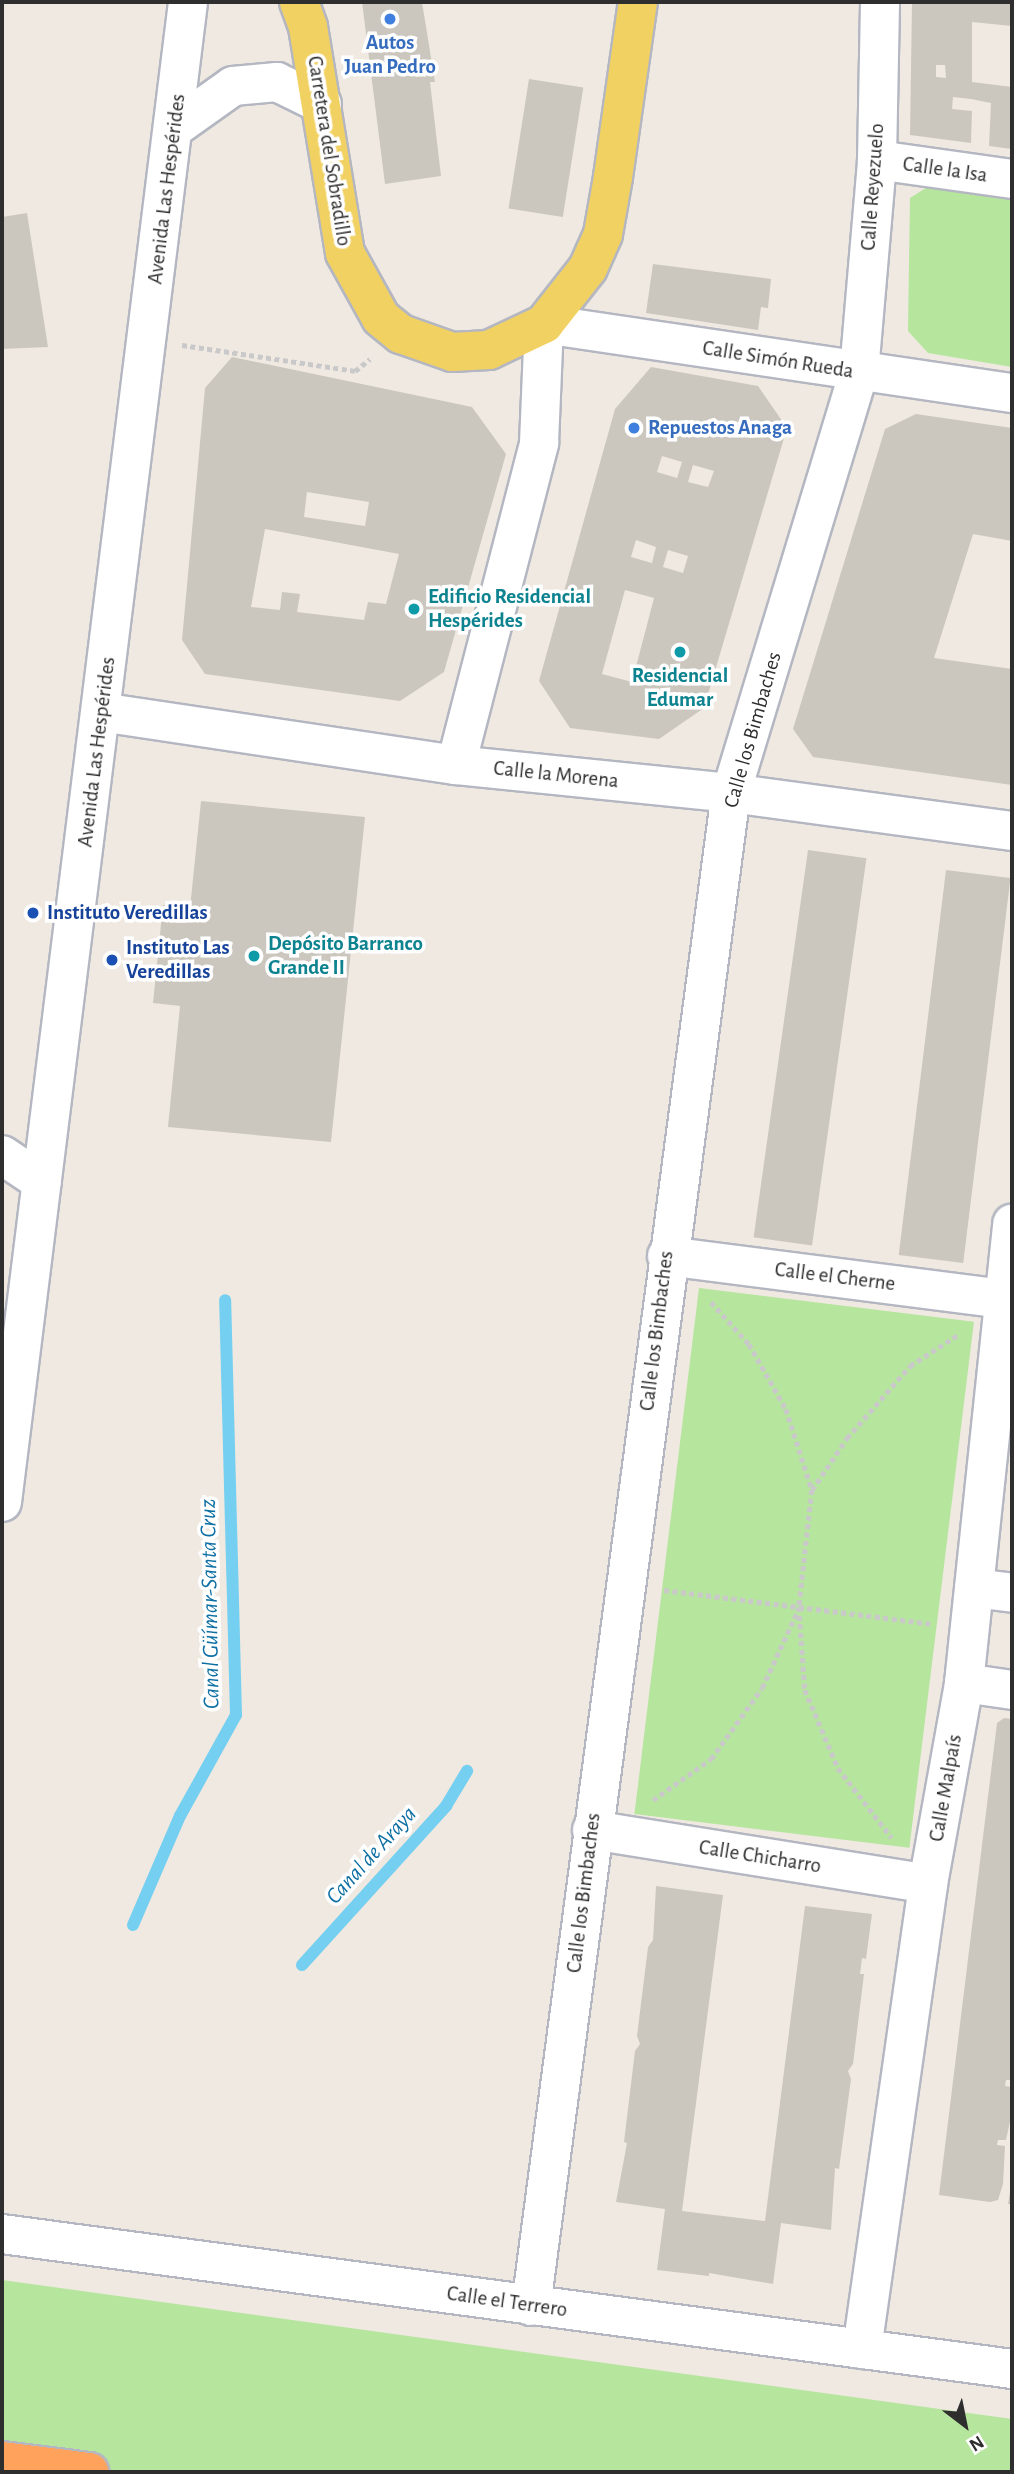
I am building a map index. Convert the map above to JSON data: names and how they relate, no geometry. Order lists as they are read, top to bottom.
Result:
{
  "streets": {
    "main road": ["Carretera del Sobradillo"],
    "street": [
      "Calle la Isa",
      "Calle Reyezuelo",
      "Avenida Las Hespérides",
      "Calle Simón Rueda",
      "Calle los Bimbaches",
      "Calle la Morena",
      "Calle el Cherne",
      "Calle Malpaís",
      "Calle Chicharro",
      "Calle el Terrero"
    ]
  },
  "crossings": [
    ["Carretera del Sobradillo", "Calle Simón Rueda"],
    ["Calle la Isa", "Calle Reyezuelo"],
    ["Calle Reyezuelo", "Calle Simón Rueda"],
    ["Calle Reyezuelo", "Calle los Bimbaches"],
    ["Avenida Las Hespérides", "Calle la Morena"],
    ["Calle Simón Rueda", "Calle los Bimbaches"],
    ["Calle los Bimbaches", "Calle la Morena"],
    ["Calle los Bimbaches", "Calle el Cherne"],
    ["Calle los Bimbaches", "Calle Chicharro"],
    ["Calle los Bimbaches", "Calle el Terrero"],
    ["Calle el Cherne", "Calle Malpaís"],
    ["Calle Malpaís", "Calle Chicharro"],
    ["Calle Malpaís", "Calle el Terrero"]
  ],
  "water": ["Canal Güímar-Santa Cruz", "Canal de Araya"],
  "places": [
    "Autos Juan Pedro",
    "Repuestos Anaga",
    "Edificio Residencial Hespérides",
    "Residencial Edumar",
    "Instituto Veredillas",
    "Depósito Barranco Grande II",
    "Instituto Las Veredillas"
  ],
  "north": "bottom right"
}
